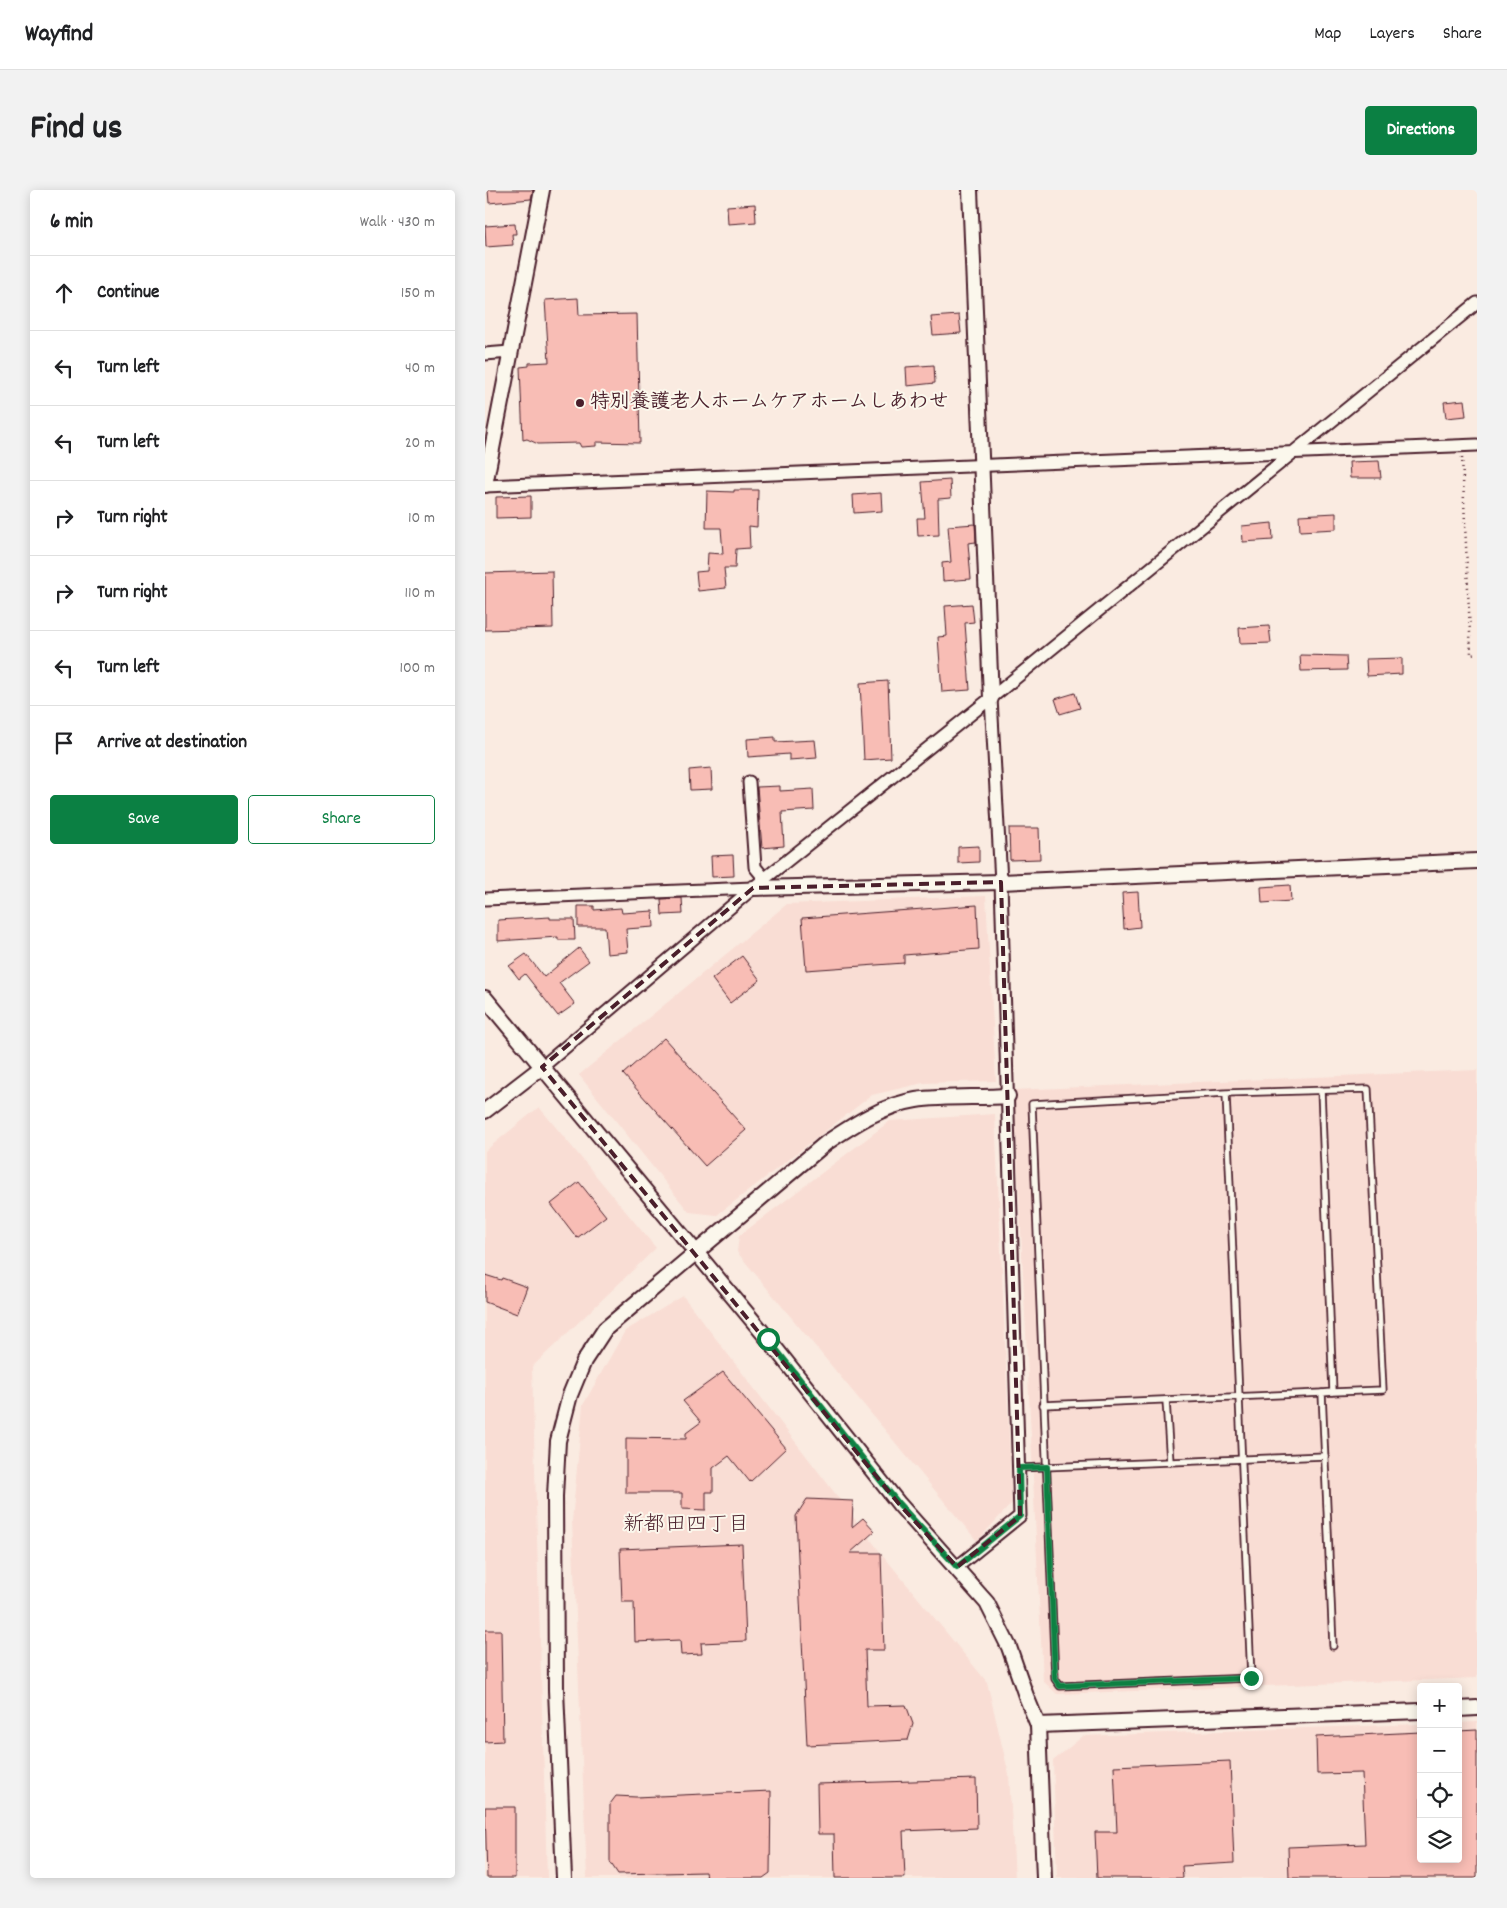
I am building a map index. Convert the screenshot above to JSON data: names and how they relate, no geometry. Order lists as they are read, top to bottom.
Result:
{
  "districts": ["新都田四丁目"],
  "places": ["特別養護老人ホームケアホームしあわせ"],
  "page": {
    "header": "Wayfind",
    "nav": ["Map", "Layers", "Share"],
    "title": "Find us",
    "buttons": [
      "Directions",
      ["Save", "Share"]
    ],
    "heading": ["6 min", "Walk · 430 m"],
    "list": [
      ["Continue", "150 m"],
      ["Turn left", "40 m"],
      ["Turn left", "20 m"],
      ["Turn right", "10 m"],
      ["Turn right", "110 m"],
      ["Turn left", "100 m"],
      "Arrive at destination"
    ],
    "map_buttons": ["+", "−"]
  }
}
